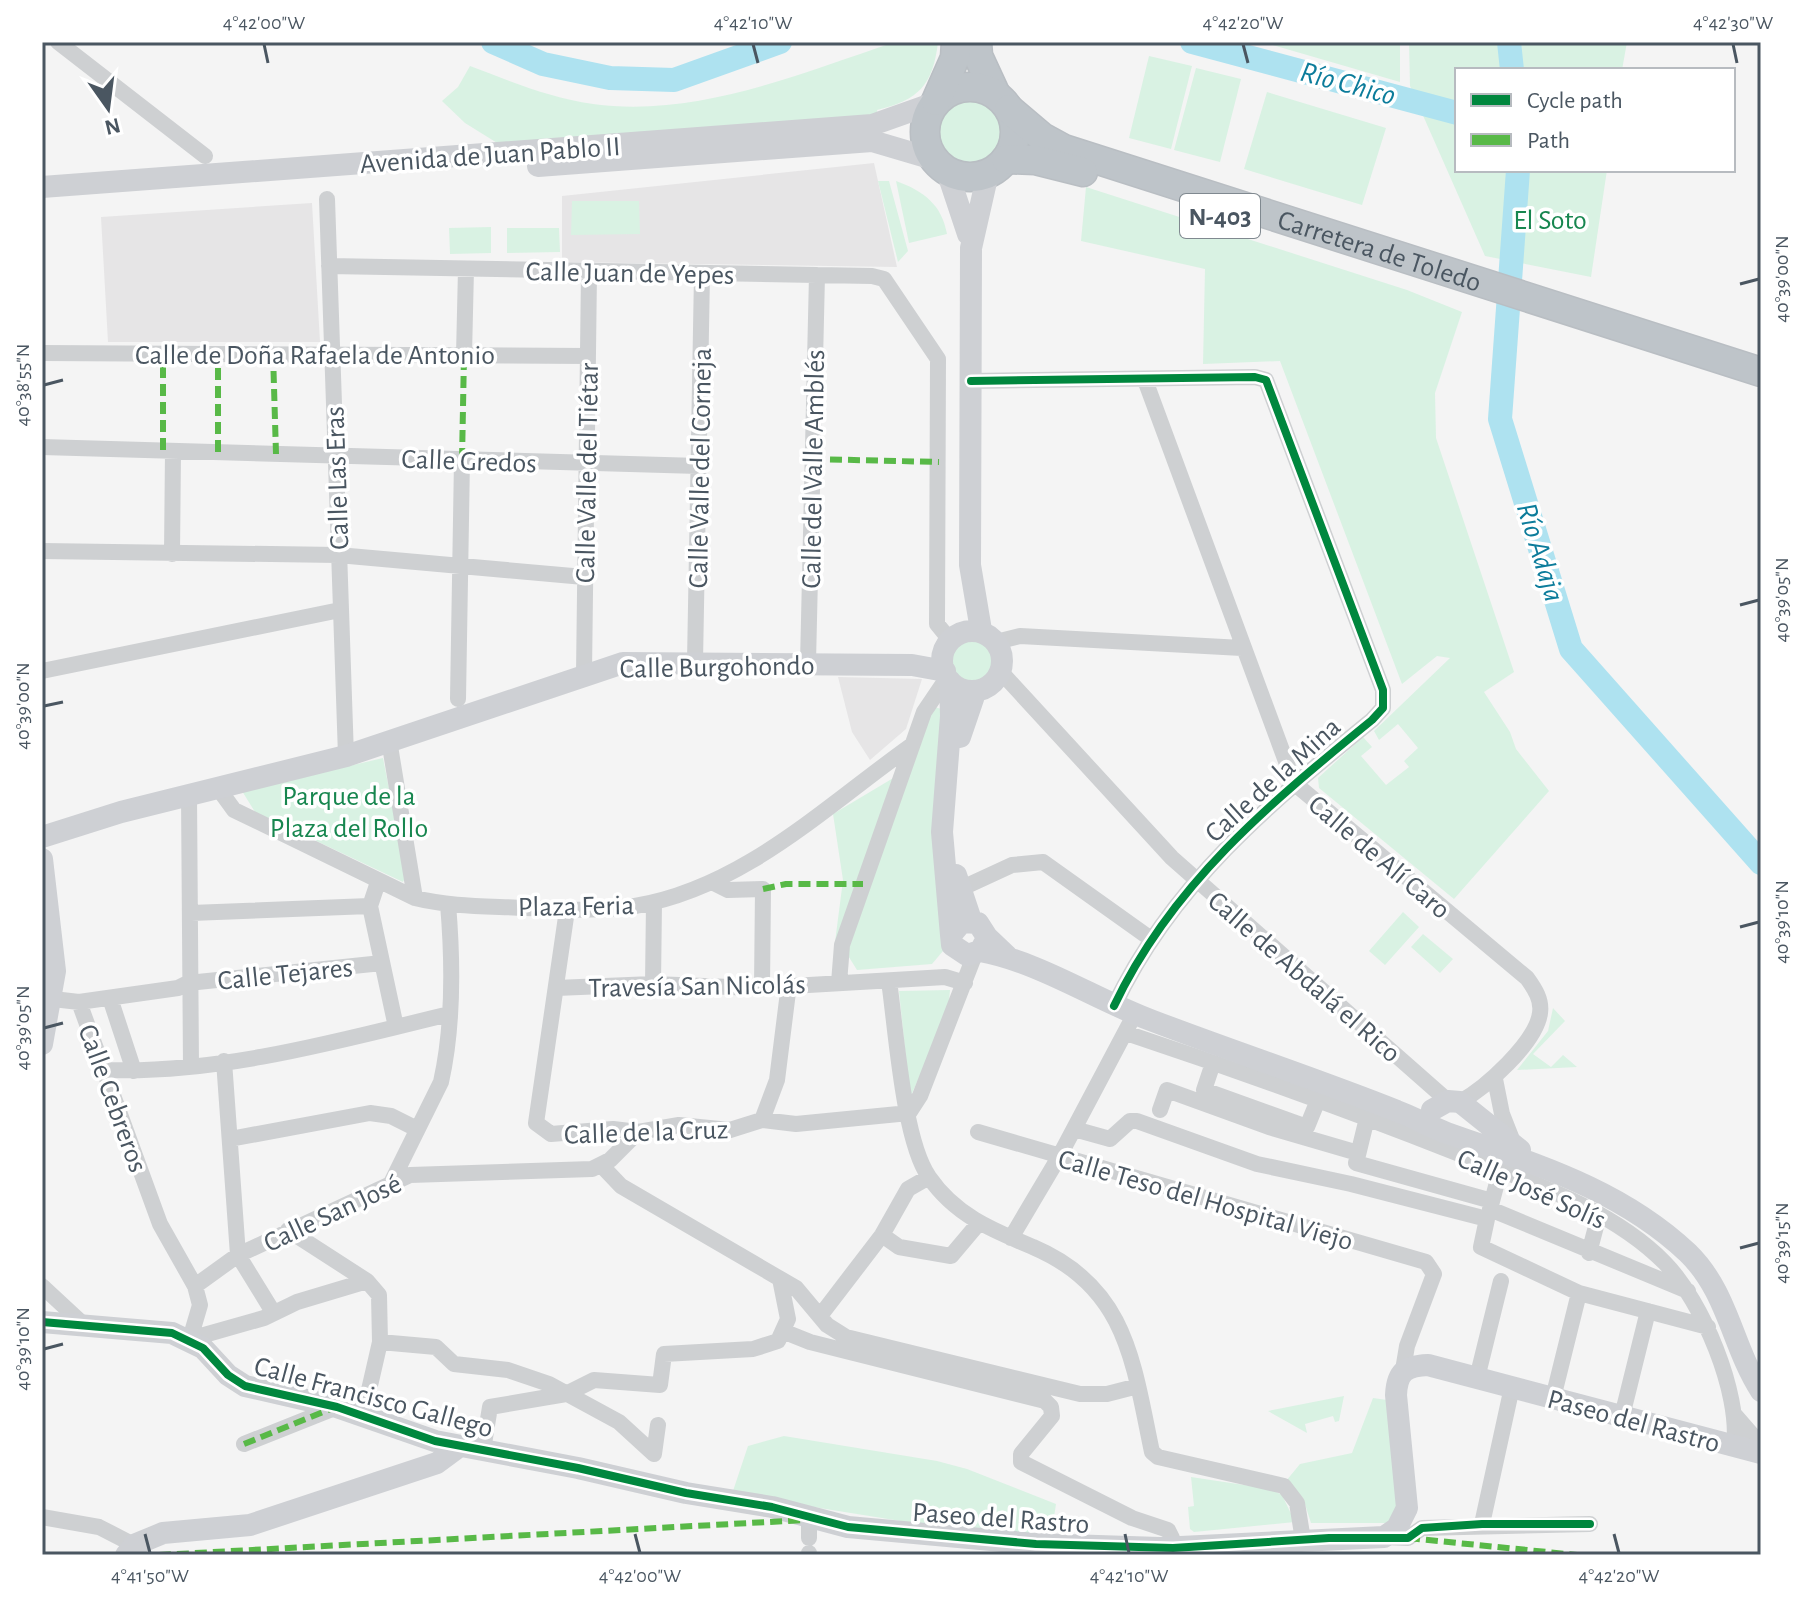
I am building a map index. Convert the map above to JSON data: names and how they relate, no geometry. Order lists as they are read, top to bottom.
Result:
{
  "streets": {
    "highway": ["N-403", "Carretera de Toledo"],
    "main road": [
      "Avenida de Juan Pablo II",
      "Calle Burgohondo",
      "Calle Francisco Gallego",
      "Paseo del Rastro"
    ],
    "street": [
      "Calle Juan de Yepes",
      "Calle de Doña Rafaela de Antonio",
      "Calle Gredos",
      "Calle Valle del Corneja",
      "Calle del Valle Amblés",
      "Calle Valle del Tiétar",
      "Calle Las Eras",
      "Calle de la Mina",
      "Calle de Alí Caro",
      "Plaza Feria",
      "Calle Tejares",
      "Calle de Abdalá el Rico",
      "Travesía San Nicolás",
      "Calle Cebreros",
      "Calle de la Cruz",
      "Calle José Solís",
      "Calle Teso del Hospital Viejo",
      "Calle San José"
    ]
  },
  "crossings": [
    ["Avenida de Juan Pablo II", "N-403"],
    ["Avenida de Juan Pablo II", "Carretera de Toledo"],
    ["N-403", "Carretera de Toledo"],
    ["Calle Juan de Yepes", "Calle Valle del Corneja"],
    ["Calle Juan de Yepes", "Calle del Valle Amblés"],
    ["Calle Juan de Yepes", "Calle Valle del Tiétar"],
    ["Calle Juan de Yepes", "Calle Las Eras"],
    ["Calle Juan de Yepes", "Calle Burgohondo"],
    ["Calle de Doña Rafaela de Antonio", "Calle Valle del Tiétar"],
    ["Calle de Doña Rafaela de Antonio", "Calle Las Eras"],
    ["Calle Gredos", "Calle Valle del Corneja"],
    ["Calle Gredos", "Calle Valle del Tiétar"],
    ["Calle Gredos", "Calle Las Eras"],
    ["Calle Valle del Corneja", "Calle Burgohondo"],
    ["Calle del Valle Amblés", "Calle Burgohondo"],
    ["Calle Valle del Tiétar", "Calle Burgohondo"],
    ["Calle Las Eras", "Calle Burgohondo"],
    ["Calle Burgohondo", "Plaza Feria"],
    ["Calle de la Mina", "Calle de Alí Caro"],
    ["Calle de la Mina", "Calle de Abdalá el Rico"],
    ["Calle de la Mina", "Calle José Solís"],
    ["Calle de la Mina", "Calle Teso del Hospital Viejo"],
    ["Calle de Alí Caro", "Calle de Abdalá el Rico"],
    ["Plaza Feria", "Travesía San Nicolás"],
    ["Calle Tejares", "Calle Cebreros"],
    ["Travesía San Nicolás", "Calle de la Cruz"],
    ["Calle Cebreros", "Calle San José"],
    ["Calle Teso del Hospital Viejo", "Paseo del Rastro"],
    ["Calle Francisco Gallego", "Paseo del Rastro"]
  ],
  "water": ["Río Chico", "Río Adaja"],
  "parks": ["El Soto", "Parque de la Plaza del Rollo"],
  "legend": ["Cycle path", "Path"],
  "north": "bottom",
  "coordinates": [
    "4°42'00\"W",
    "4°42'10\"W",
    "4°42'20\"W",
    "4°42'30\"W",
    "40°39'00\"N",
    "40°38'55\"N",
    "40°39'05\"N",
    "40°39'10\"N",
    "40°39'15\"N",
    "4°41'50\"W"
  ]
}
